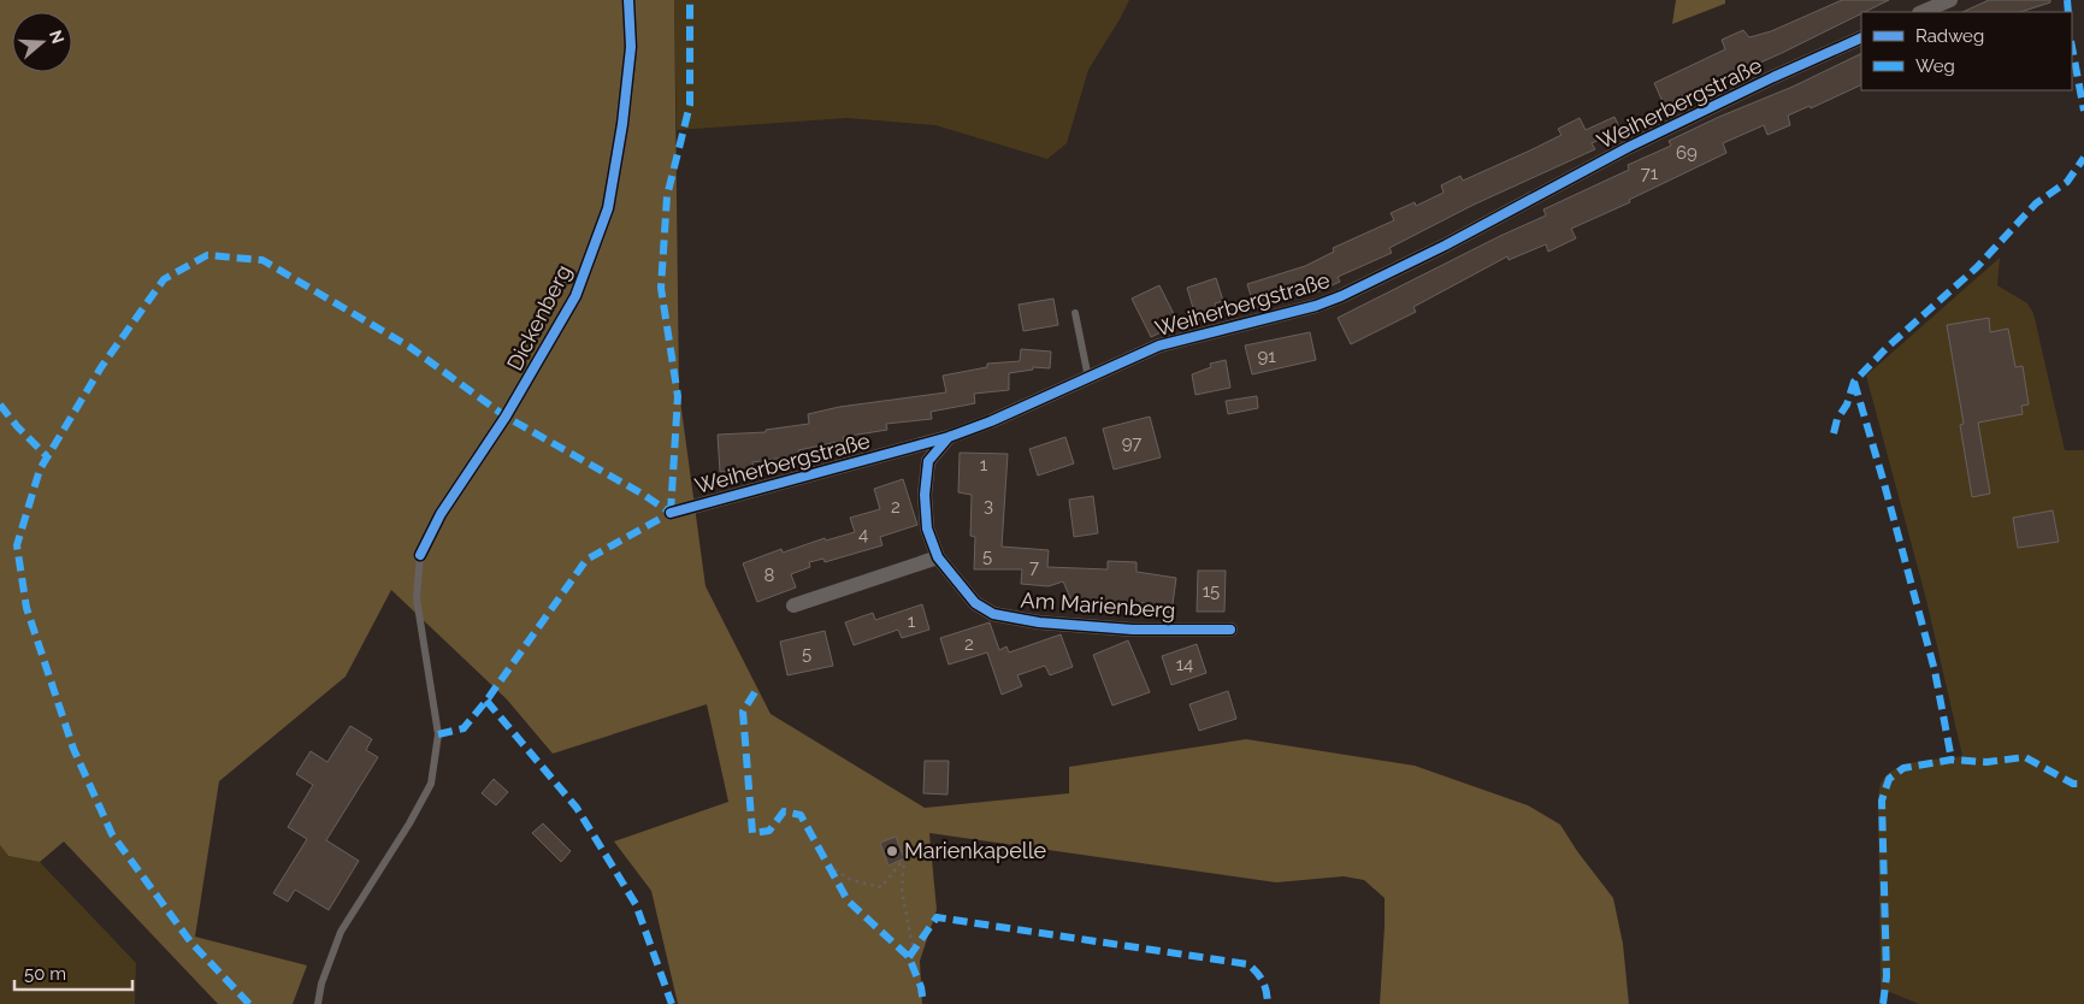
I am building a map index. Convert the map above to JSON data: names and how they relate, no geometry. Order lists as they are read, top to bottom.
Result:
{
  "streets": {
    "street": ["Weiherbergstraße", "Dickenberg", "Am Marienberg"]
  },
  "crossings": [
    ["Weiherbergstraße", "Am Marienberg"]
  ],
  "places": ["Marienkapelle"],
  "house_numbers": [
    "69",
    "71",
    "91",
    "97",
    "1",
    "3",
    "2",
    "4",
    "5",
    "7",
    "8",
    "15",
    "1",
    "2",
    "5",
    "14"
  ],
  "legend": ["Radweg", "Weg"],
  "scale_bar": "50 m",
  "north": "right"
}
